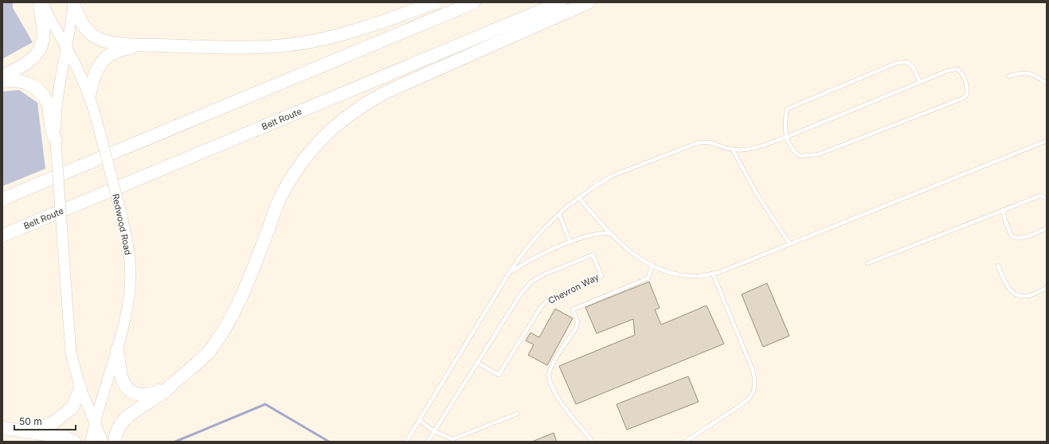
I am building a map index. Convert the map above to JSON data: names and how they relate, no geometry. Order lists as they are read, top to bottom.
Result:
{
  "streets": {
    "highway": ["Belt Route"],
    "main road": ["Redwood Road"],
    "lane": ["Chevron Way"]
  },
  "scale_bar": "50 m"
}
